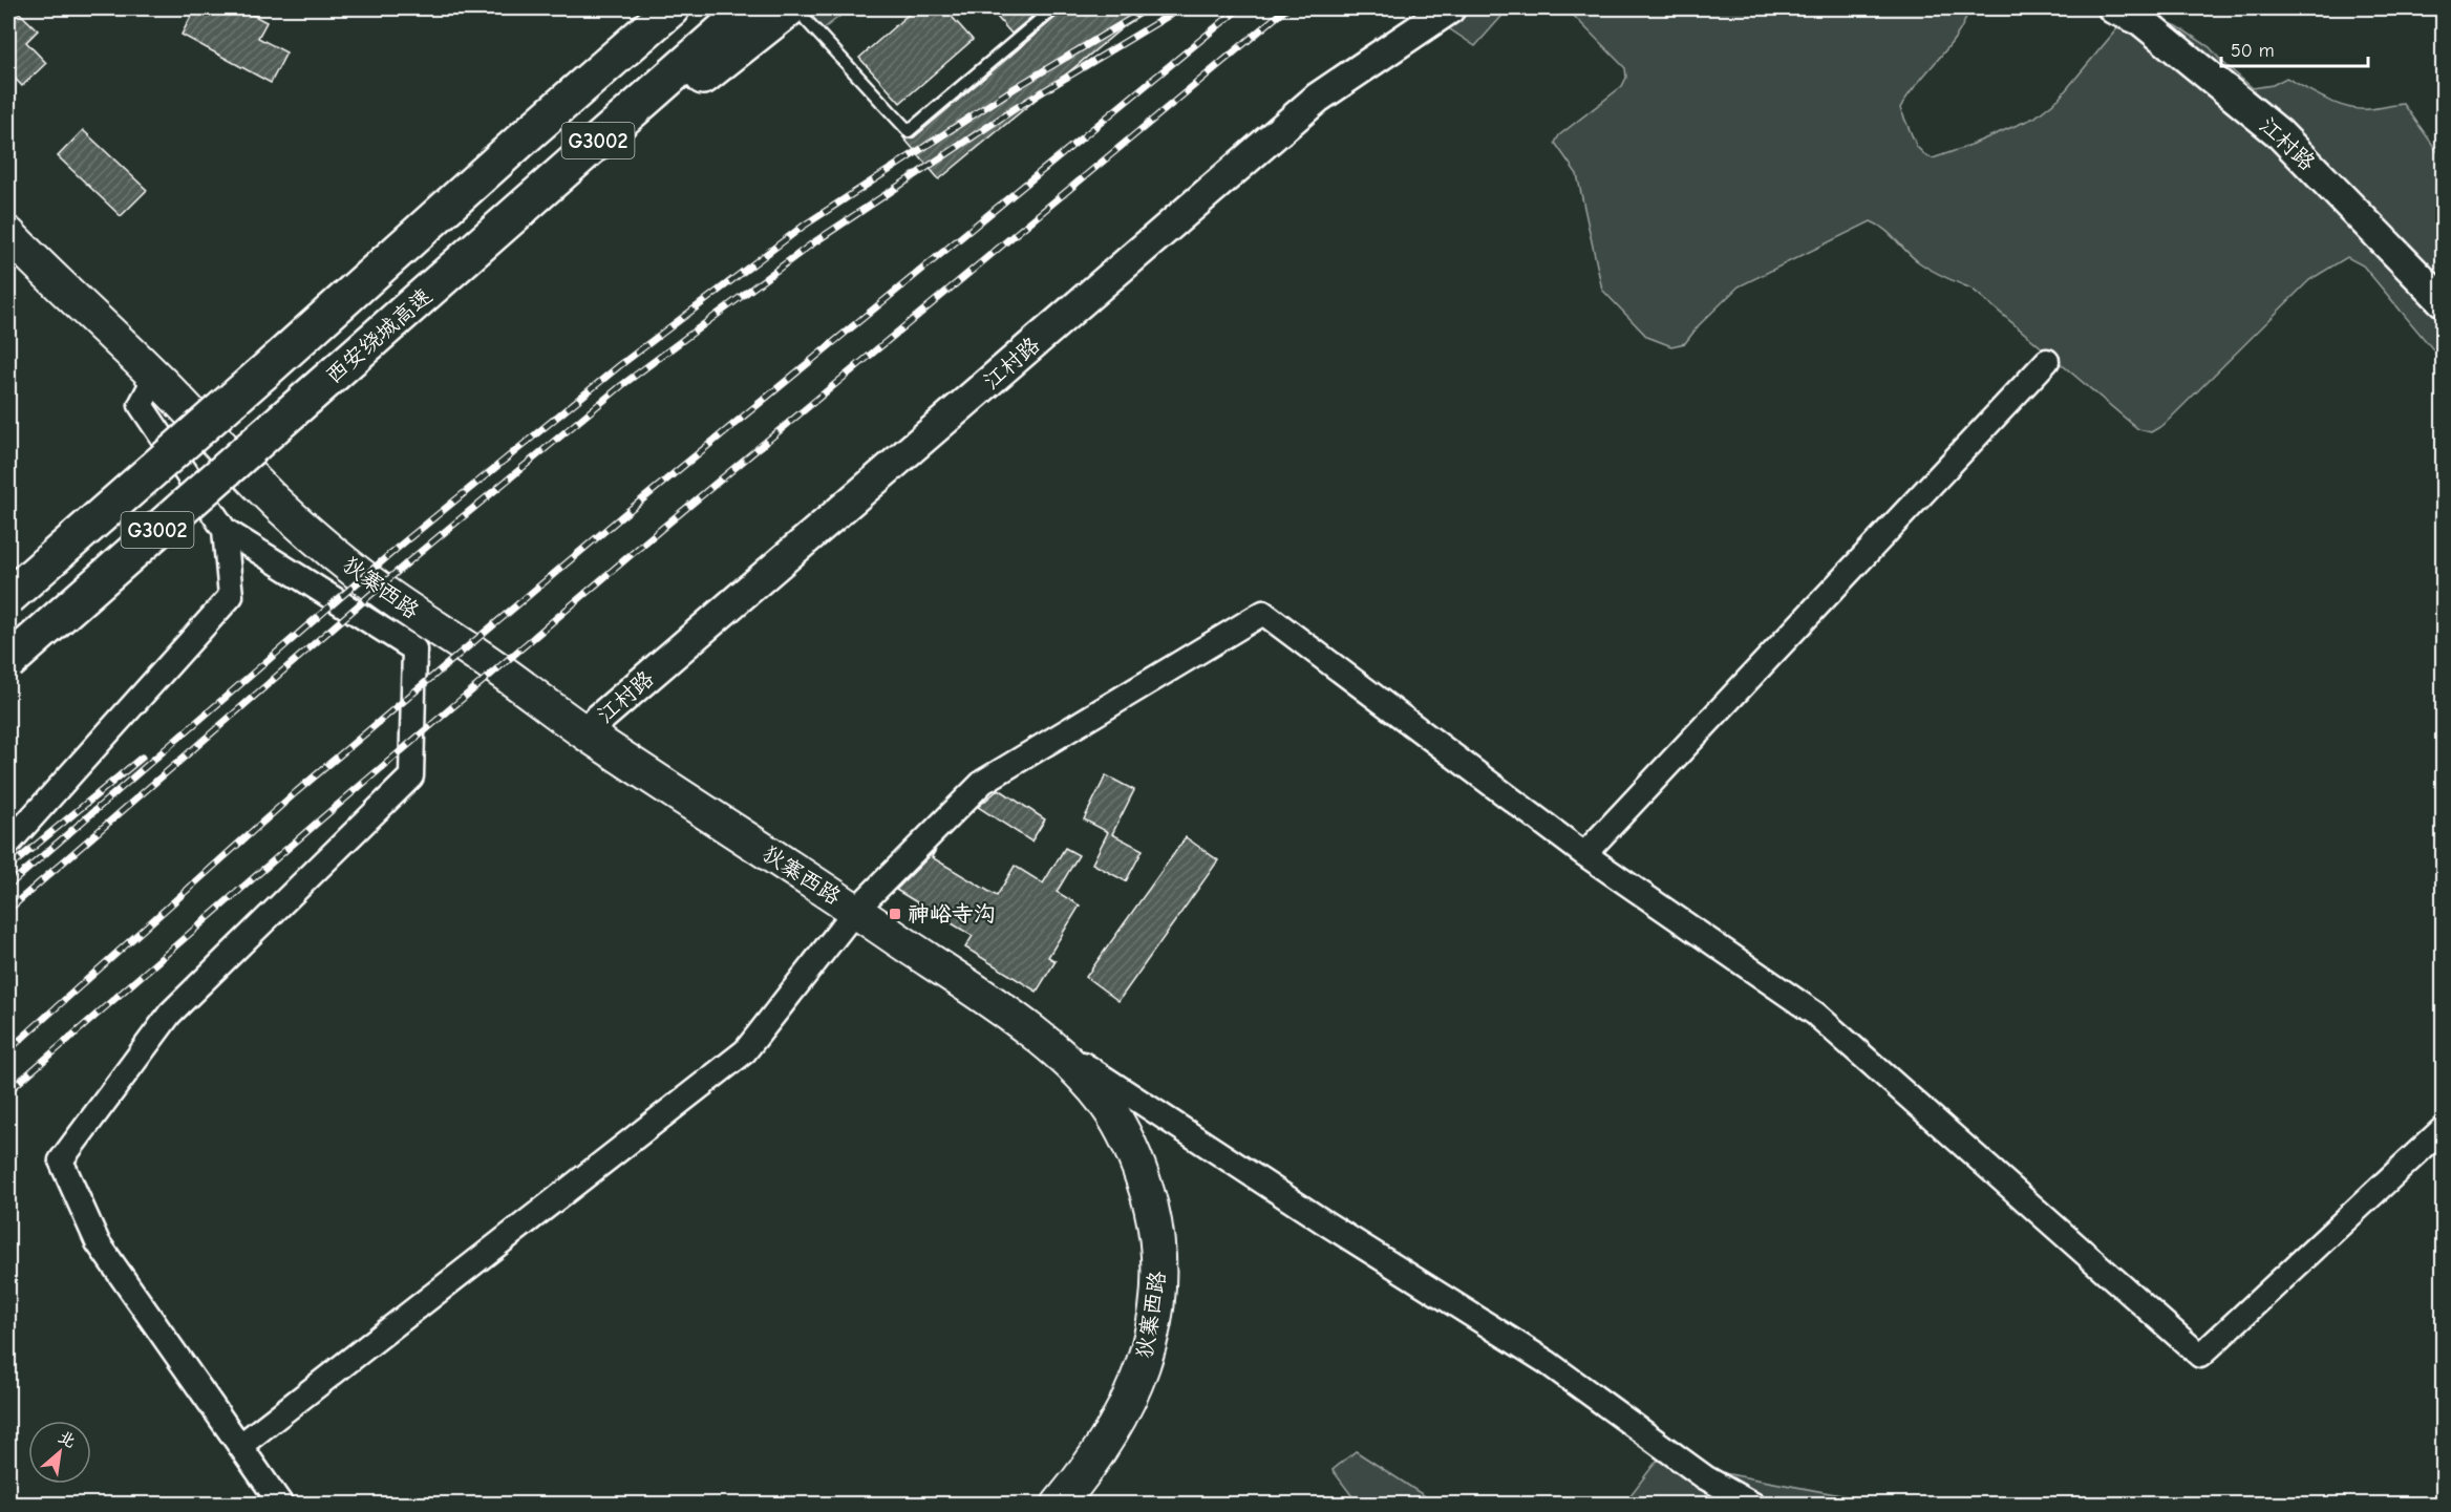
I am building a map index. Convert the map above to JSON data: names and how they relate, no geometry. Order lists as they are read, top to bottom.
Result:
{
  "streets": {
    "highway": ["G3002", "西安绕城高速"],
    "main road": ["狄寨西路"],
    "street": ["江村路"]
  },
  "crossings": [
    ["江村路", "狄寨西路"]
  ],
  "places": {
    "transit": ["神峪寺沟"]
  },
  "scale_bar": "50 m",
  "north": "top right"
}
